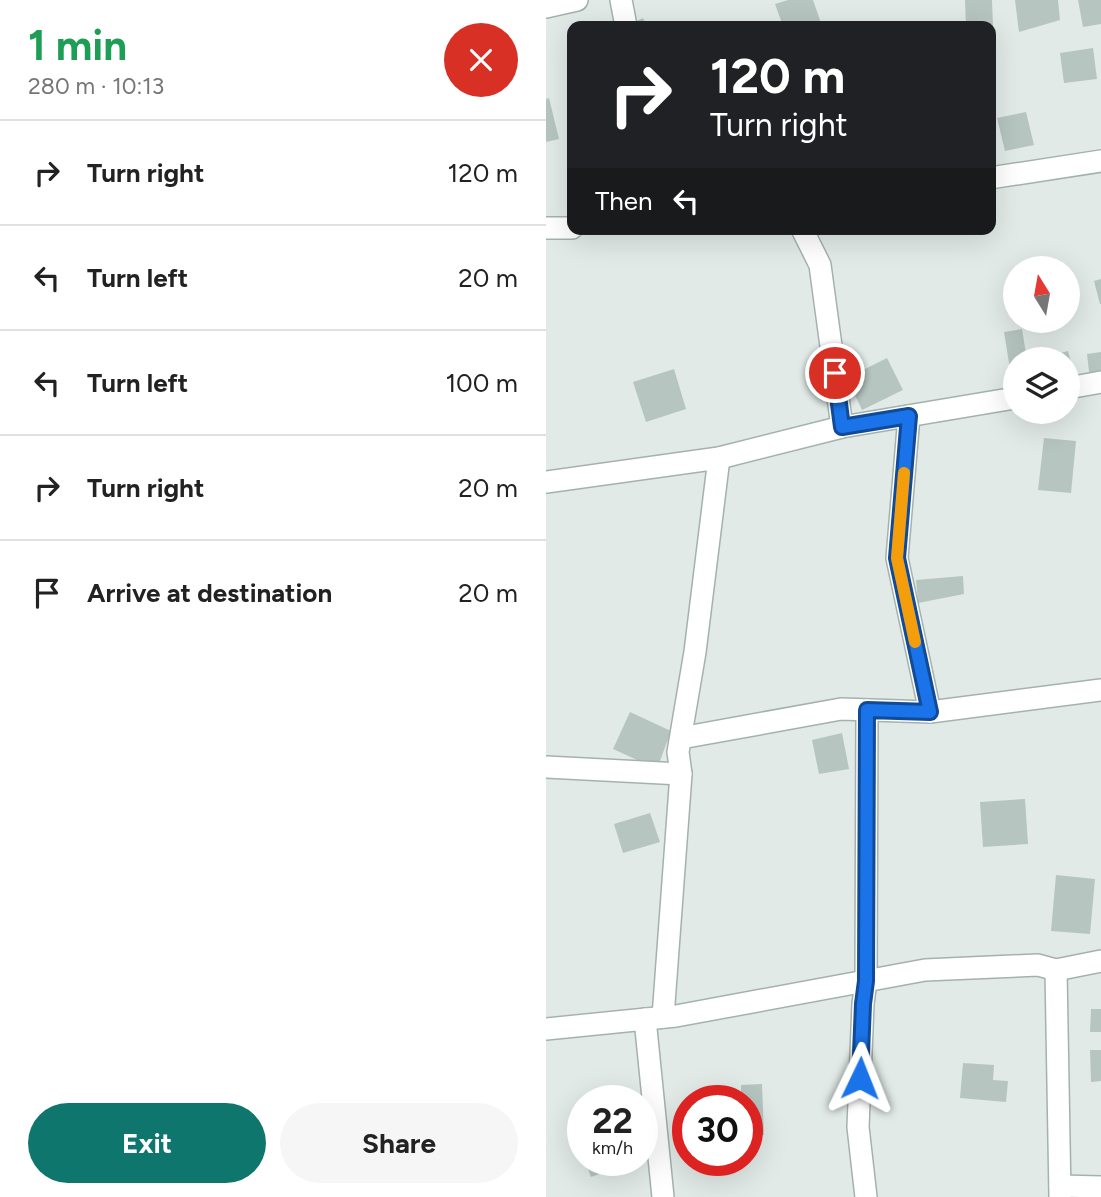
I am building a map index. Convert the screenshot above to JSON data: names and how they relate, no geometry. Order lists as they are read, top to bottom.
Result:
{
  "north": "top",
  "page": {
    "heading": ["1 min", "280 m · 10:13"],
    "turn": ["120 m", "Turn right"],
    "list": [
      {
        "name": "Turn right",
        "value": "120 m"
      },
      {
        "name": "Turn left",
        "value": "20 m"
      },
      {
        "name": "Turn left",
        "value": "100 m"
      },
      {
        "name": "Turn right",
        "value": "20 m"
      },
      {
        "name": "Arrive at destination",
        "value": "20 m"
      }
    ],
    "then": "Then",
    "speed": "22 km/h",
    "limit": "30",
    "buttons": ["Exit", "Share"]
  }
}
